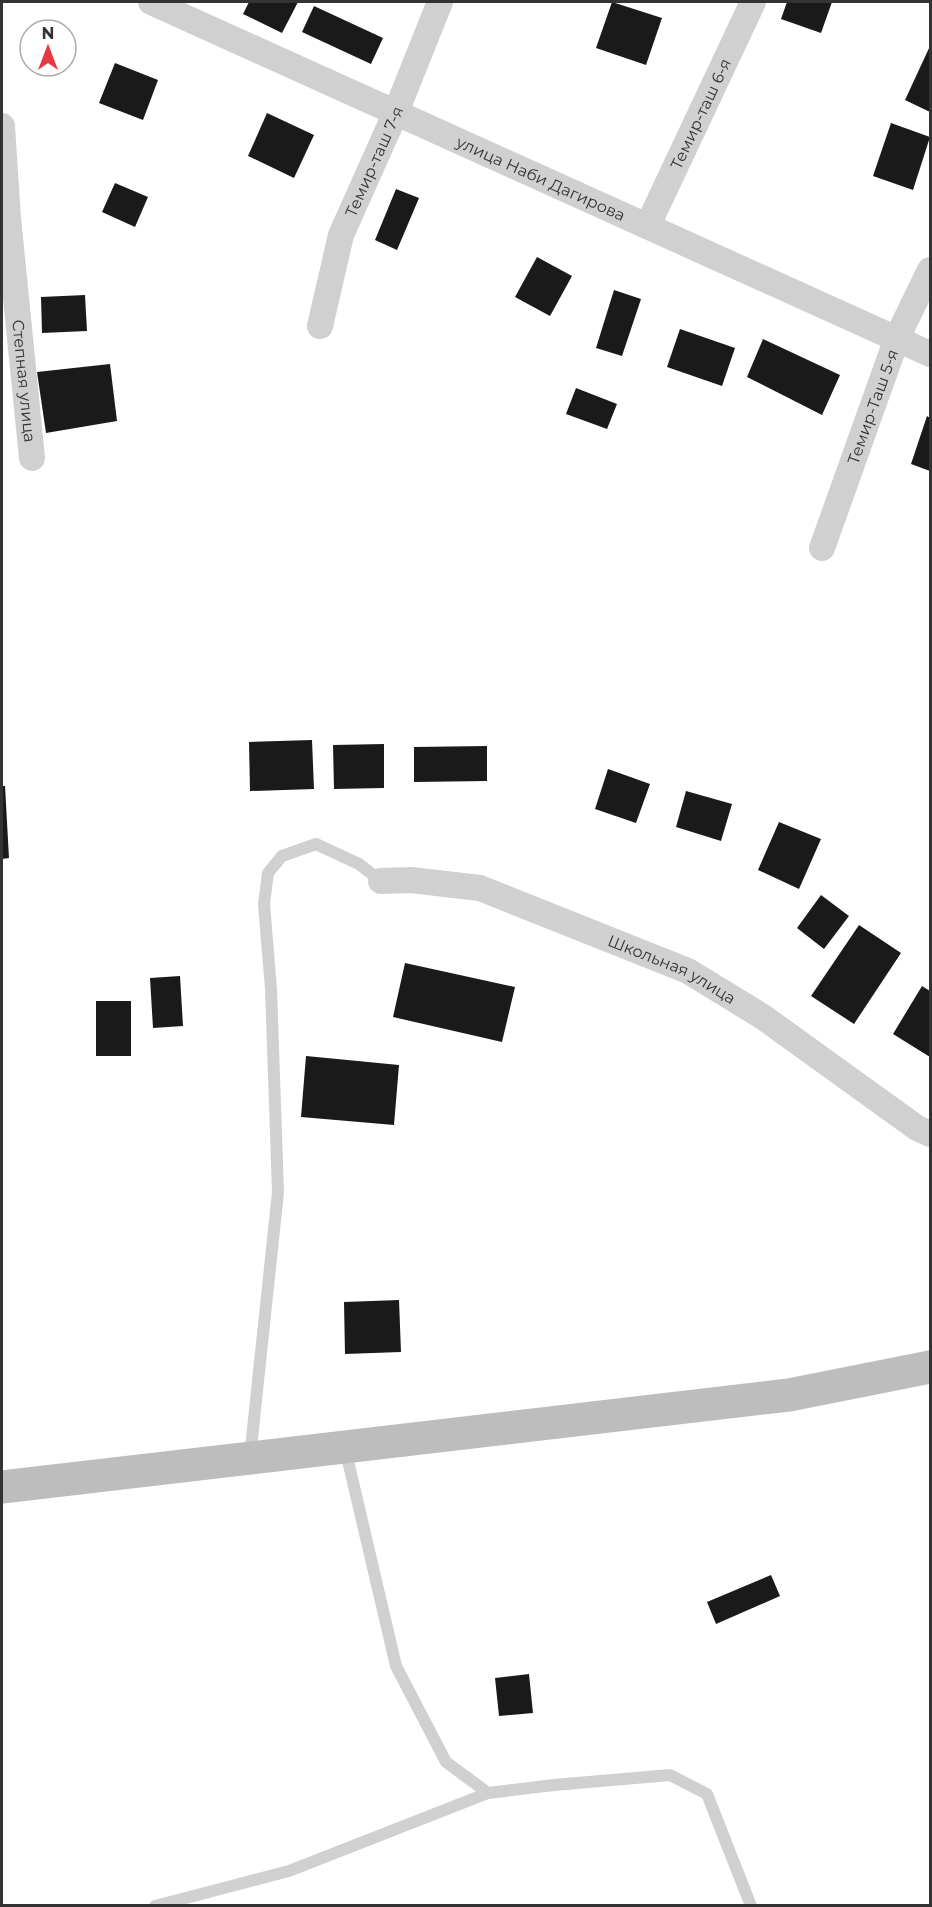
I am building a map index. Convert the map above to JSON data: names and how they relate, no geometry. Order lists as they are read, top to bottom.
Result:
{
  "streets": {
    "street": [
      "Темир-таш 6-я",
      "Темир-таш 7-я",
      "улица Наби Дагирова",
      "Степная улица",
      "Темир-Таш 5-я",
      "Школьная улица"
    ]
  },
  "crossings": [
    ["Темир-таш 6-я", "улица Наби Дагирова"],
    ["Темир-таш 7-я", "улица Наби Дагирова"],
    ["улица Наби Дагирова", "Темир-Таш 5-я"]
  ],
  "north": "top"
}
